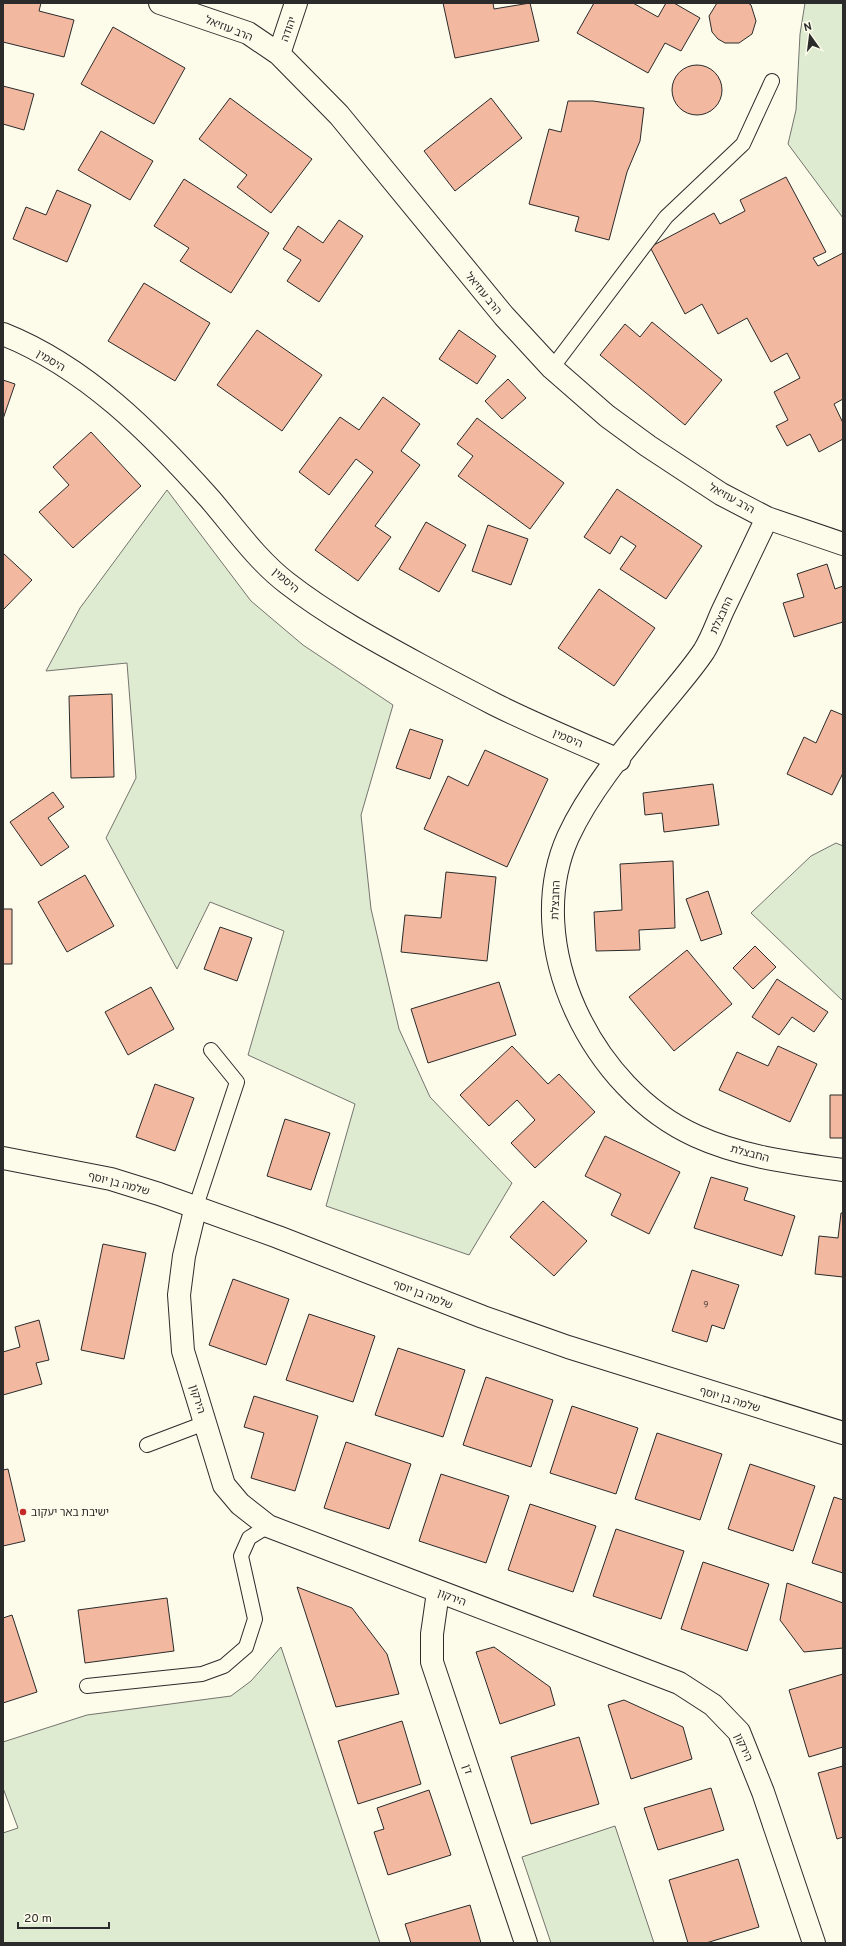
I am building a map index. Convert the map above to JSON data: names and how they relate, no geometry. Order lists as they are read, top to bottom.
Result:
{
  "streets": {
    "street": [
      "הרב עוזיאל",
      "יהודה",
      "היסמין",
      "החבצלת",
      "שלמה בן יוסף",
      "הירקון",
      "דן"
    ]
  },
  "crossings": [
    ["הרב עוזיאל", "יהודה"],
    ["הרב עוזיאל", "החבצלת"],
    ["היסמין", "החבצלת"],
    ["שלמה בן יוסף", "הירקון"],
    ["הירקון", "דן"]
  ],
  "places": ["ישיבת באר יעקוב"],
  "house_numbers": ["9"],
  "scale_bar": "20 m",
  "north": "top"
}
